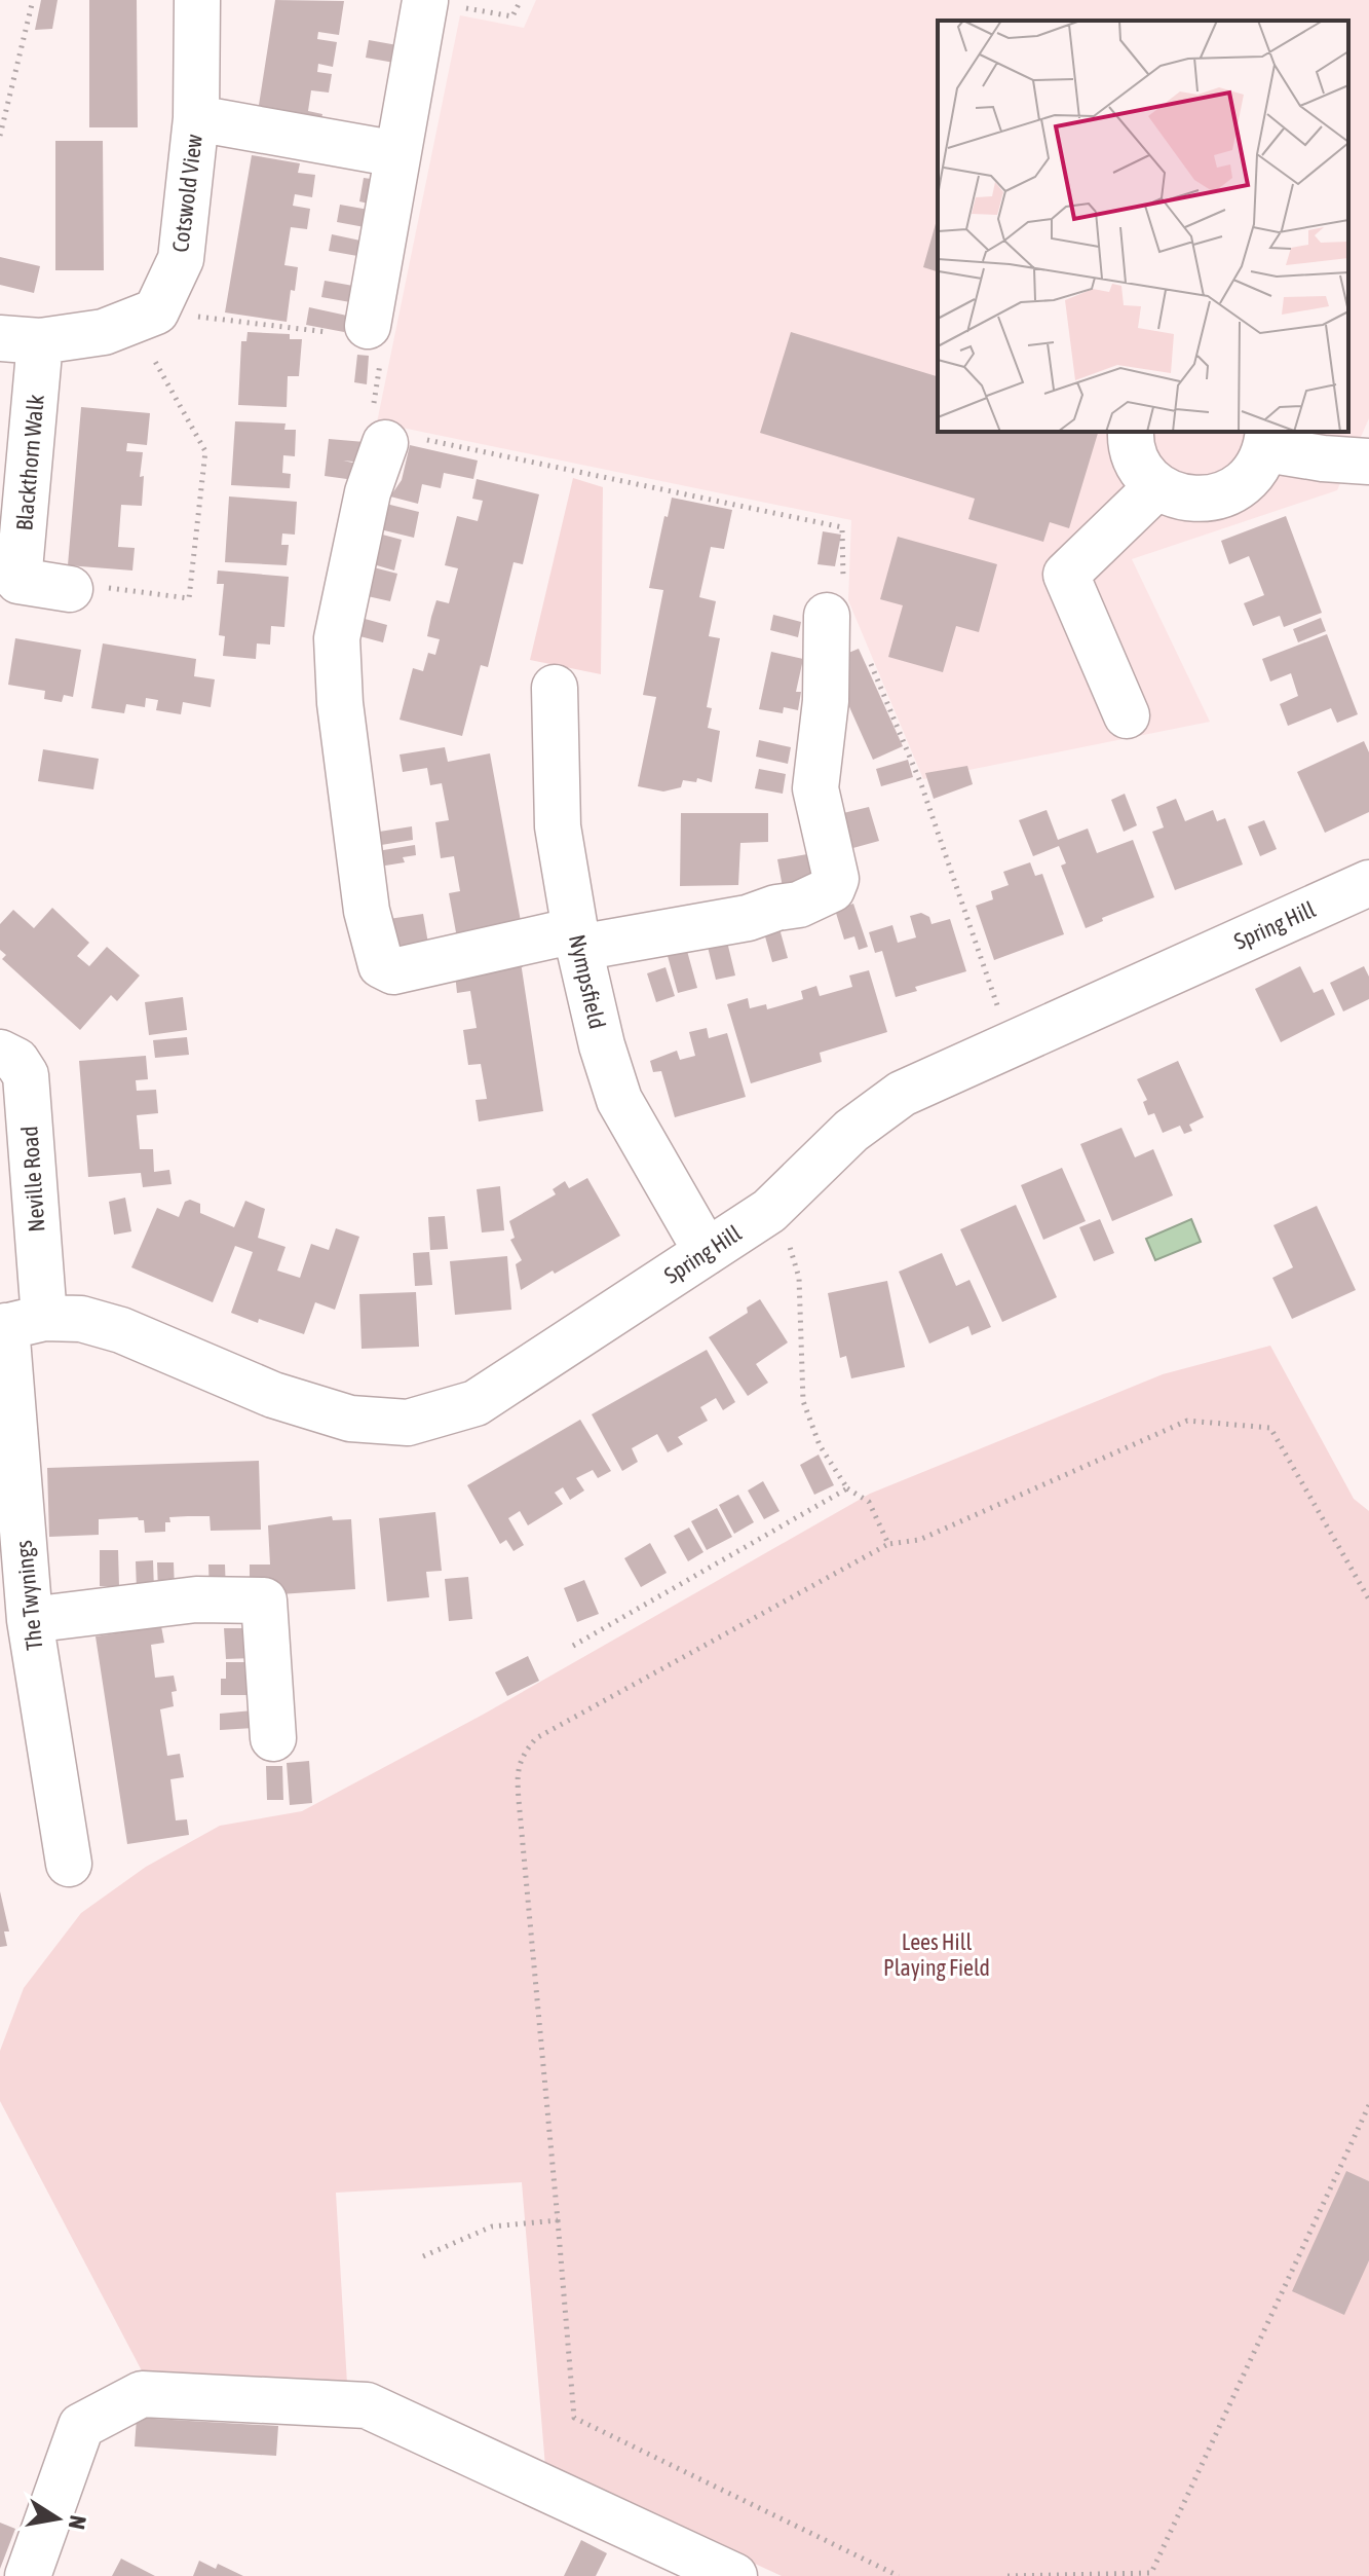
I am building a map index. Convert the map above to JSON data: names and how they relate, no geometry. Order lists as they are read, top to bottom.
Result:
{
  "streets": {
    "street": [
      "Cotswold View",
      "Blackthorn Walk",
      "Spring Hill",
      "Nympsfield",
      "Neville Road",
      "The Twynings"
    ]
  },
  "crossings": [
    ["Spring Hill", "Nympsfield"],
    ["Spring Hill", "Neville Road"],
    ["Spring Hill", "The Twynings"],
    ["Neville Road", "The Twynings"]
  ],
  "parks": ["Lees Hill Playing Field"],
  "north": "right"
}
